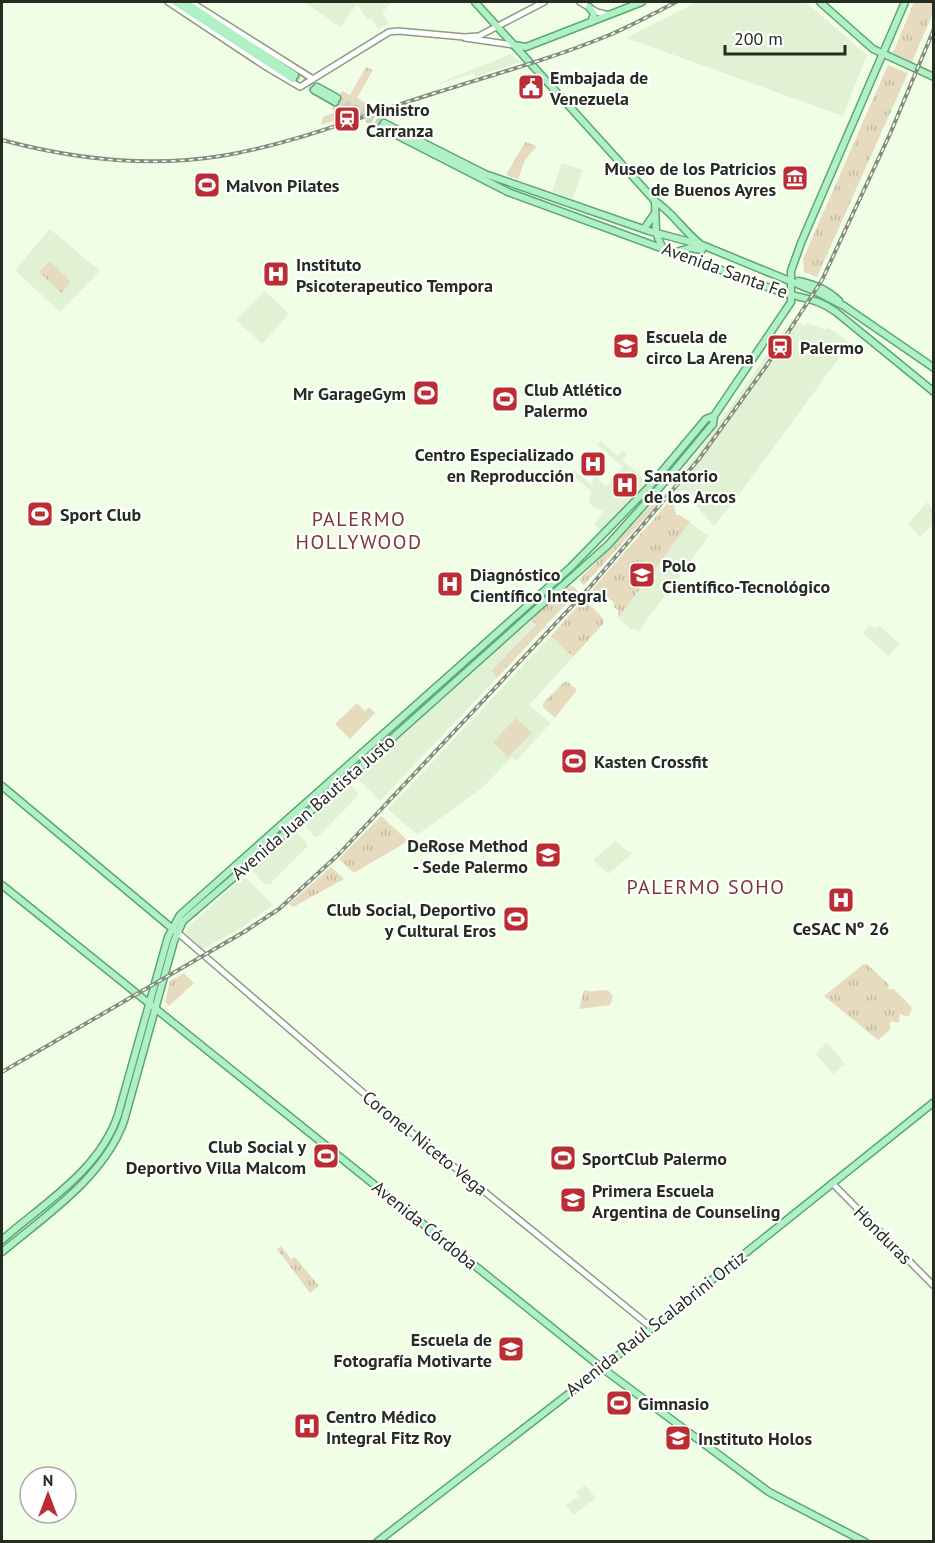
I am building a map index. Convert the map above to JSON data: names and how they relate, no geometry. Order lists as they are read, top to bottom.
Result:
{
  "streets": {
    "main road": [
      "Avenida Santa Fe",
      "Avenida Juan Bautista Justo",
      "Avenida Córdoba",
      "Avenida Raúl Scalabrini Ortiz"
    ],
    "street": ["Coronel Niceto Vega", "Honduras"]
  },
  "crossings": [
    ["Avenida Santa Fe", "Avenida Juan Bautista Justo"],
    ["Avenida Juan Bautista Justo", "Coronel Niceto Vega"],
    ["Avenida Juan Bautista Justo", "Avenida Córdoba"],
    ["Coronel Niceto Vega", "Avenida Raúl Scalabrini Ortiz"],
    ["Avenida Córdoba", "Avenida Raúl Scalabrini Ortiz"],
    ["Honduras", "Avenida Raúl Scalabrini Ortiz"]
  ],
  "districts": ["PALERMO HOLLYWOOD", "PALERMO SOHO"],
  "places": {
    "public building": ["Embajada de Venezuela"],
    "station": ["Ministro Carranza", "Palermo"],
    "museum": ["Museo de los Patricios de Buenos Ayres"],
    "sports": [
      "Malvon Pilates",
      "Mr GarageGym",
      "Club Atlético Palermo",
      "Sport Club",
      "Kasten Crossfit",
      "Club Social, Deportivo y Cultural Eros",
      "Club Social y Deportivo Villa Malcom",
      "SportClub Palermo",
      "Gimnasio"
    ],
    "hospital": [
      "Instituto Psicoterapeutico Tempora",
      "Centro Especializado en Reproducción",
      "Sanatorio de los Arcos",
      "Diagnóstico Científico Integral",
      "CeSAC Nº 26",
      "Centro Médico Integral Fitz Roy"
    ],
    "school or university": [
      "Escuela de circo La Arena",
      "Polo Científico-Tecnológico",
      "DeRose Method - Sede Palermo",
      "Primera Escuela Argentina de Counseling",
      "Escuela de Fotografía Motivarte",
      "Instituto Holos"
    ]
  },
  "scale_bar": "200 m",
  "north": "top"
}
